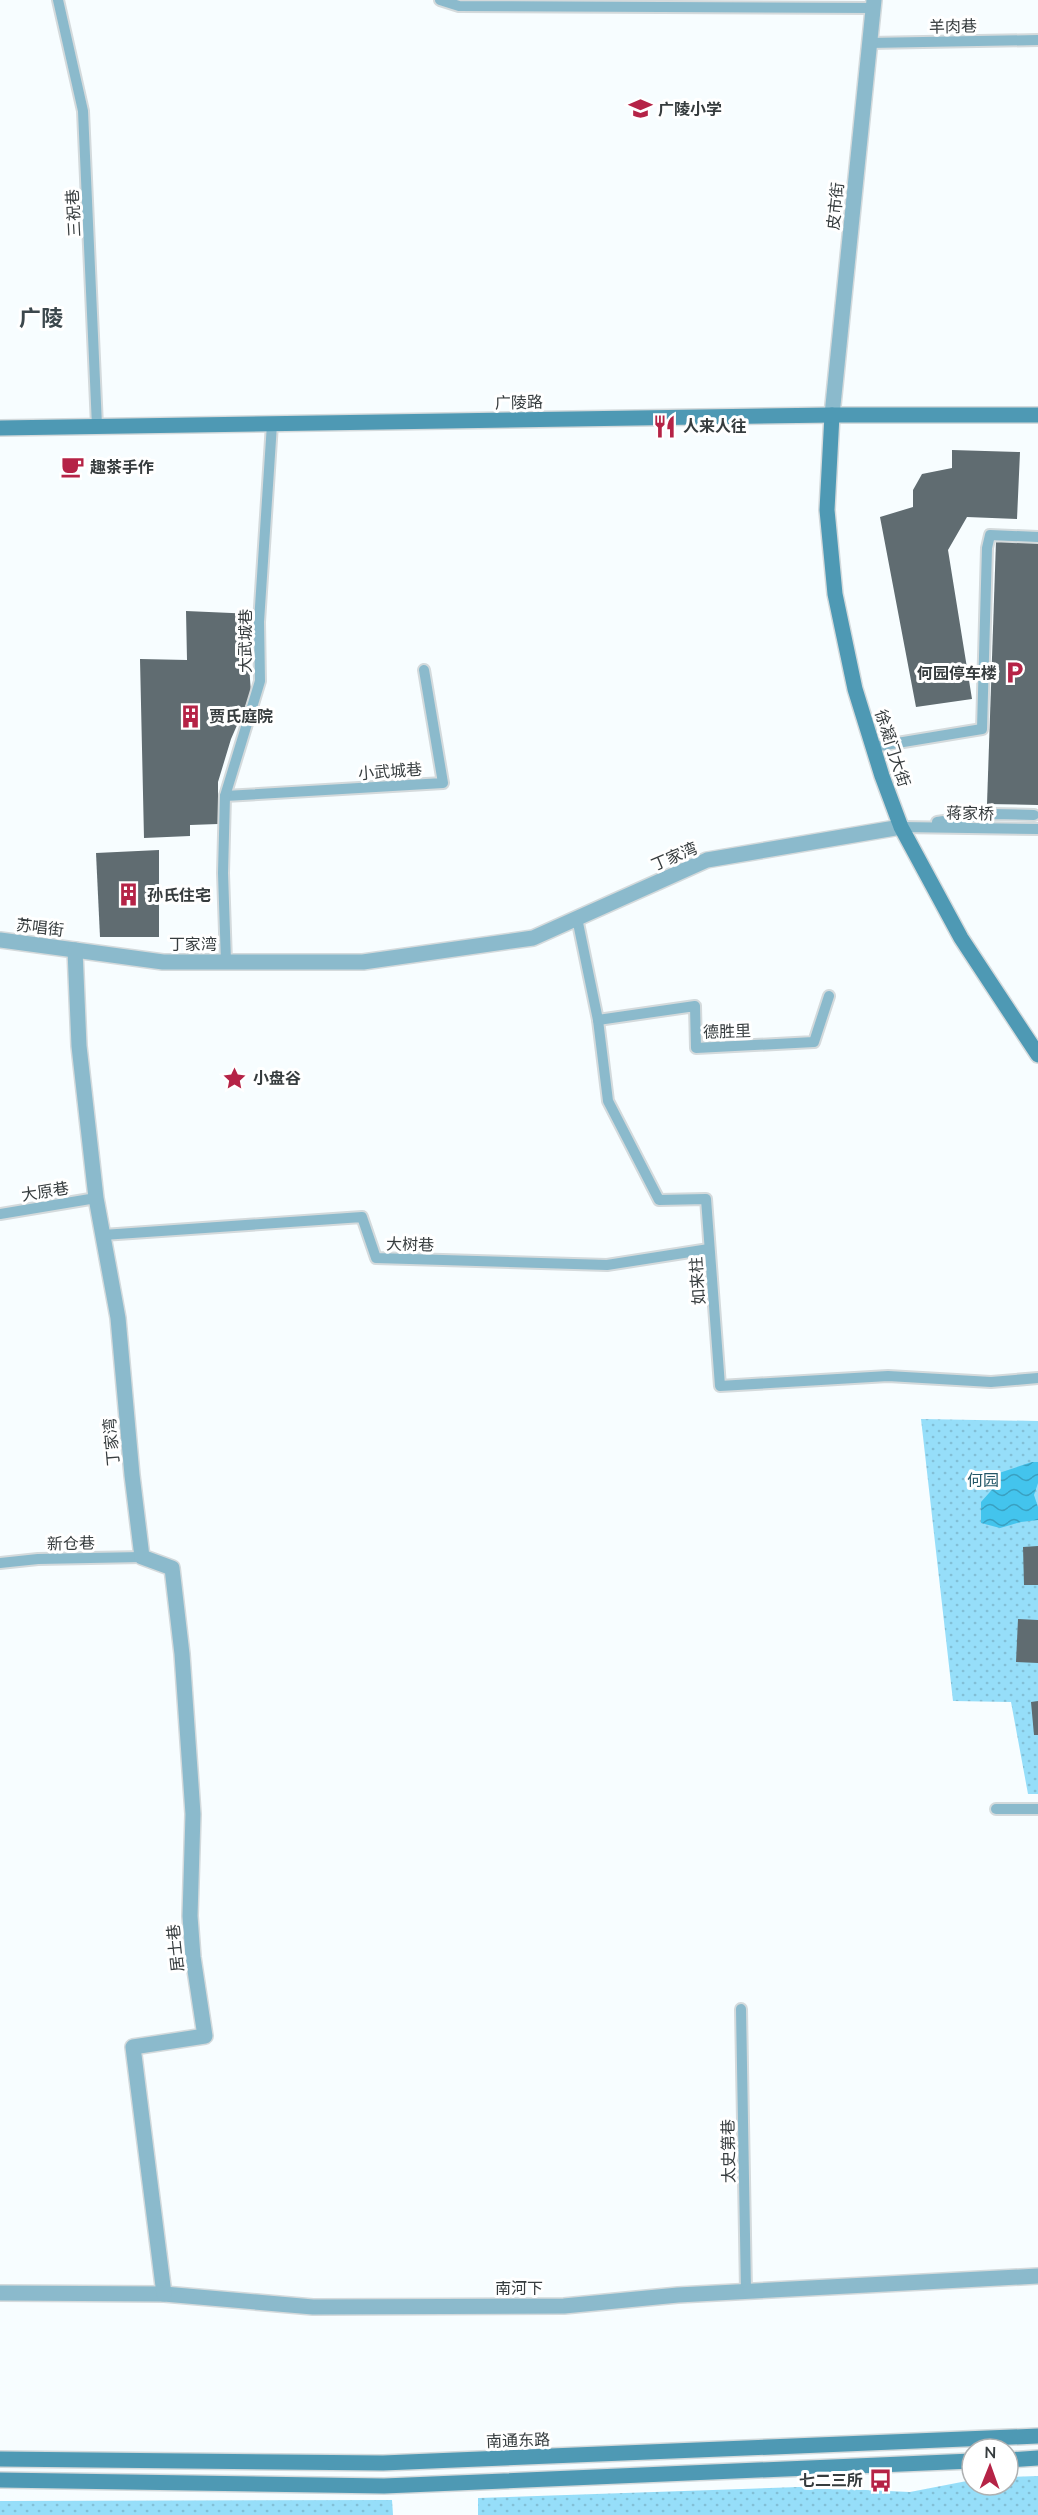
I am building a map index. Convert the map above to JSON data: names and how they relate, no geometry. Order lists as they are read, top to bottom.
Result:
{
  "streets": {
    "main road": ["广陵路", "徐凝门大街", "南通东路"],
    "street": [
      "皮市街",
      "丁家湾",
      "苏唱街",
      "居士巷",
      "南河下"
    ],
    "lane": [
      "羊肉巷",
      "三祝巷",
      "大武城巷",
      "小武城巷",
      "蒋家桥",
      "德胜里",
      "大原巷",
      "大树巷",
      "如来柱",
      "新仓巷",
      "太史第巷"
    ]
  },
  "crossings": [
    ["羊肉巷", "皮市街"],
    ["皮市街", "广陵路"],
    ["皮市街", "徐凝门大街"],
    ["三祝巷", "广陵路"],
    ["广陵路", "大武城巷"],
    ["广陵路", "徐凝门大街"],
    ["大武城巷", "小武城巷"],
    ["大武城巷", "丁家湾"],
    ["徐凝门大街", "蒋家桥"],
    ["徐凝门大街", "丁家湾"],
    ["蒋家桥", "丁家湾"],
    ["丁家湾", "苏唱街"],
    ["丁家湾", "大原巷"],
    ["丁家湾", "大树巷"],
    ["丁家湾", "如来柱"],
    ["丁家湾", "新仓巷"],
    ["丁家湾", "居士巷"],
    ["德胜里", "如来柱"],
    ["大树巷", "如来柱"],
    ["新仓巷", "居士巷"],
    ["居士巷", "南河下"],
    ["太史第巷", "南河下"]
  ],
  "districts": ["广陵"],
  "parks": ["何园"],
  "places": {
    "school or university": ["广陵小学"],
    "restaurant": ["人来人往"],
    "cafe": ["趣茶手作"],
    "parking": ["何园停车楼"],
    "building": ["贾氏庭院", "孙氏住宅"],
    "place": ["小盘谷"],
    "bus stop": ["七二三所"]
  },
  "north": "top"
}
